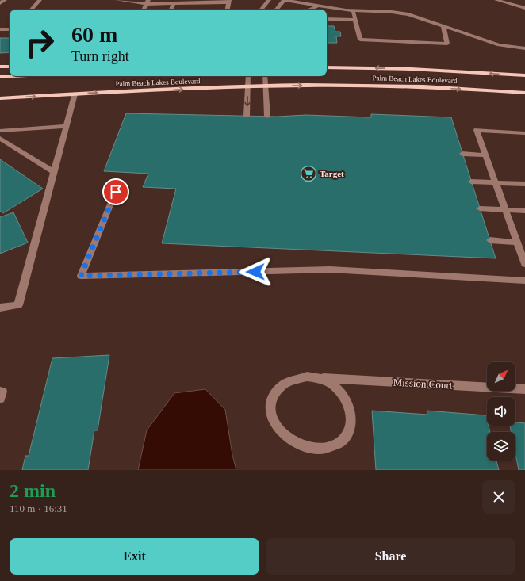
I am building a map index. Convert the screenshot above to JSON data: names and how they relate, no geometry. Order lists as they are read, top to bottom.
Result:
{
  "streets": {
    "main road": ["Palm Beach Lakes Boulevard"],
    "street": ["Mission Court"]
  },
  "places": {
    "supermarket": ["Target"]
  },
  "north": "top right",
  "page": {
    "turn": ["60 m", "Turn right"],
    "heading": ["2 min", "110 m · 16:31"],
    "buttons": ["Exit", "Share"]
  }
}
